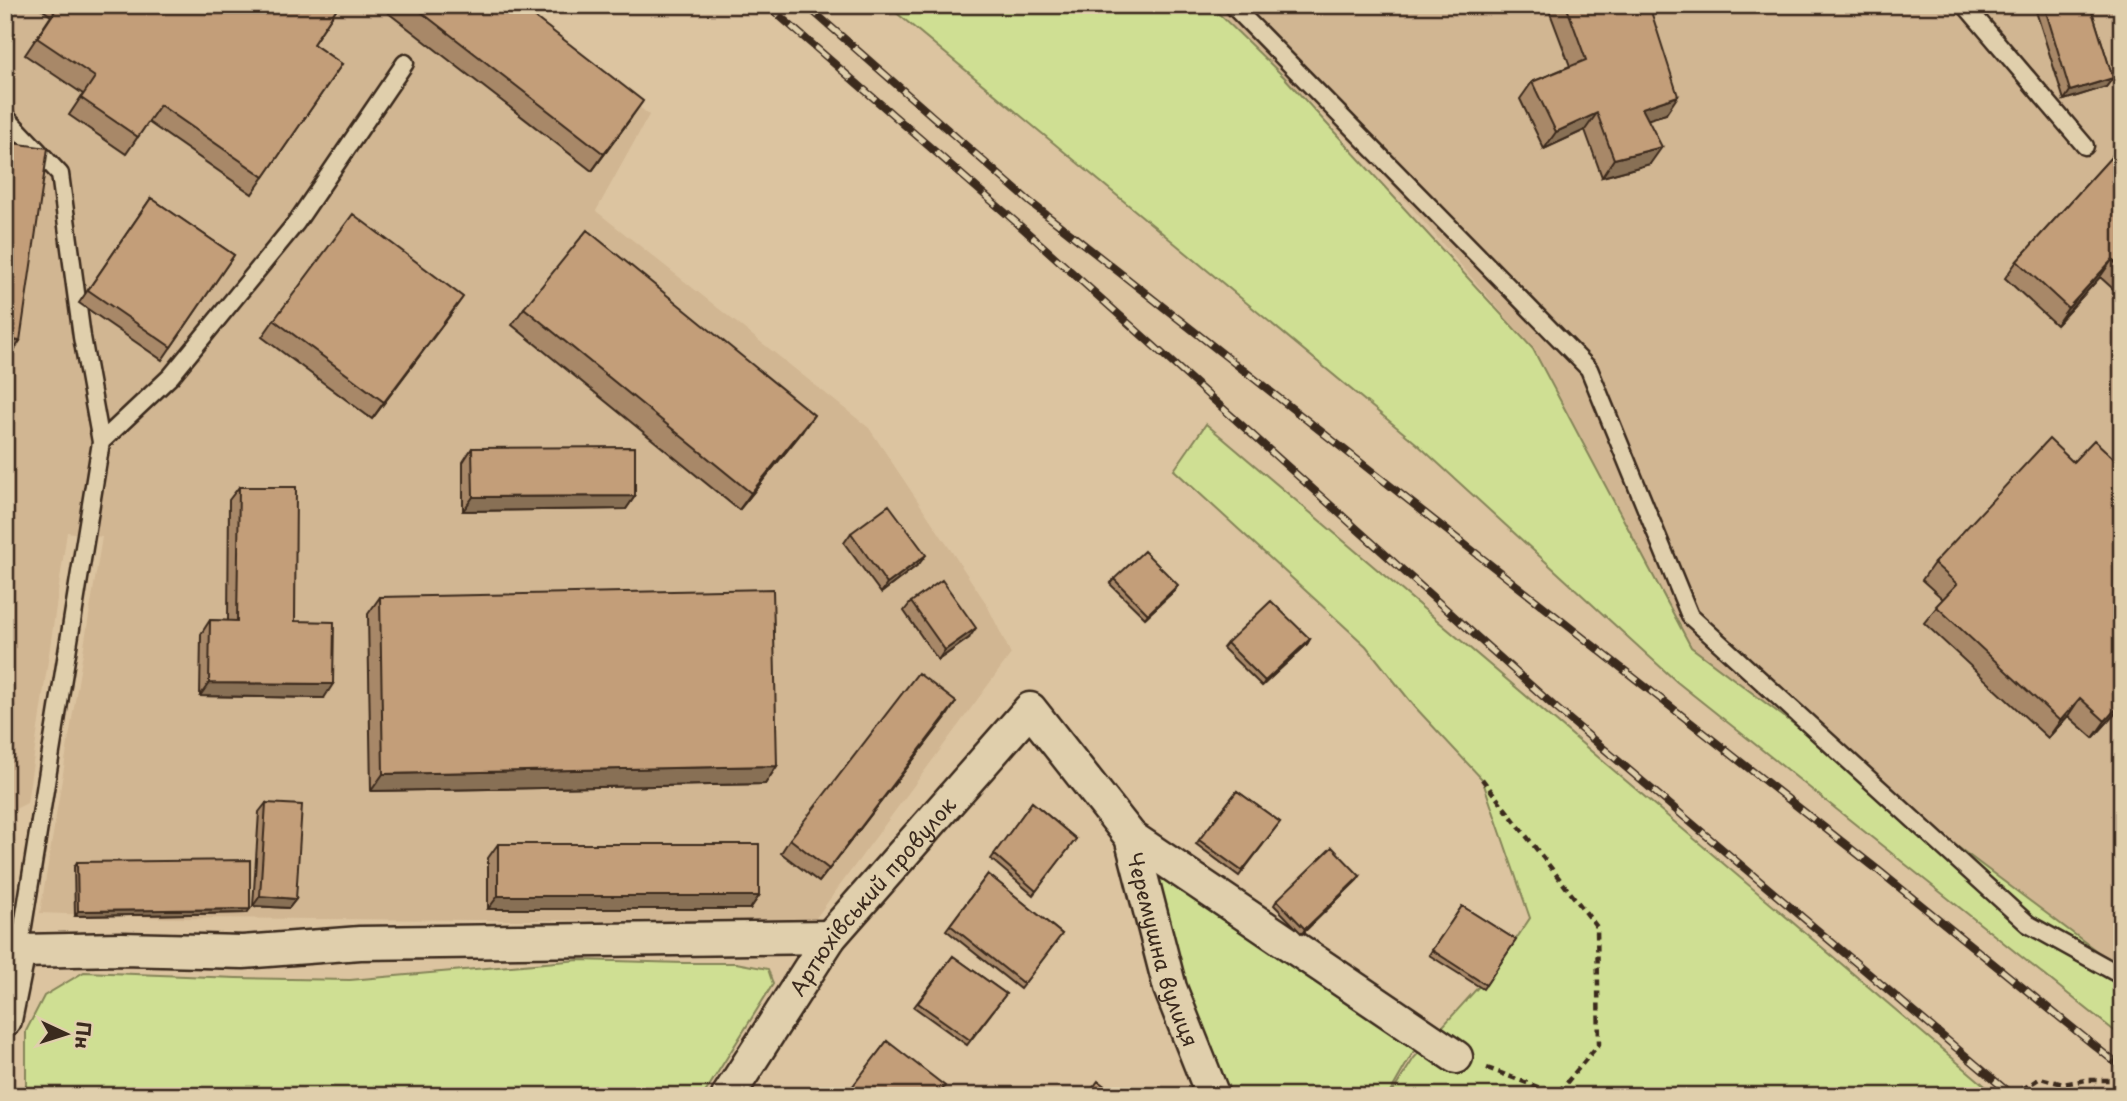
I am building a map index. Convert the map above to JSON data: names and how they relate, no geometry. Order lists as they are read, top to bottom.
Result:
{
  "streets": {
    "street": ["Артюхівський провулок", "Черемушна вулиця"]
  },
  "crossings": [
    ["Артюхівський провулок", "Черемушна вулиця"]
  ],
  "north": "right"
}
